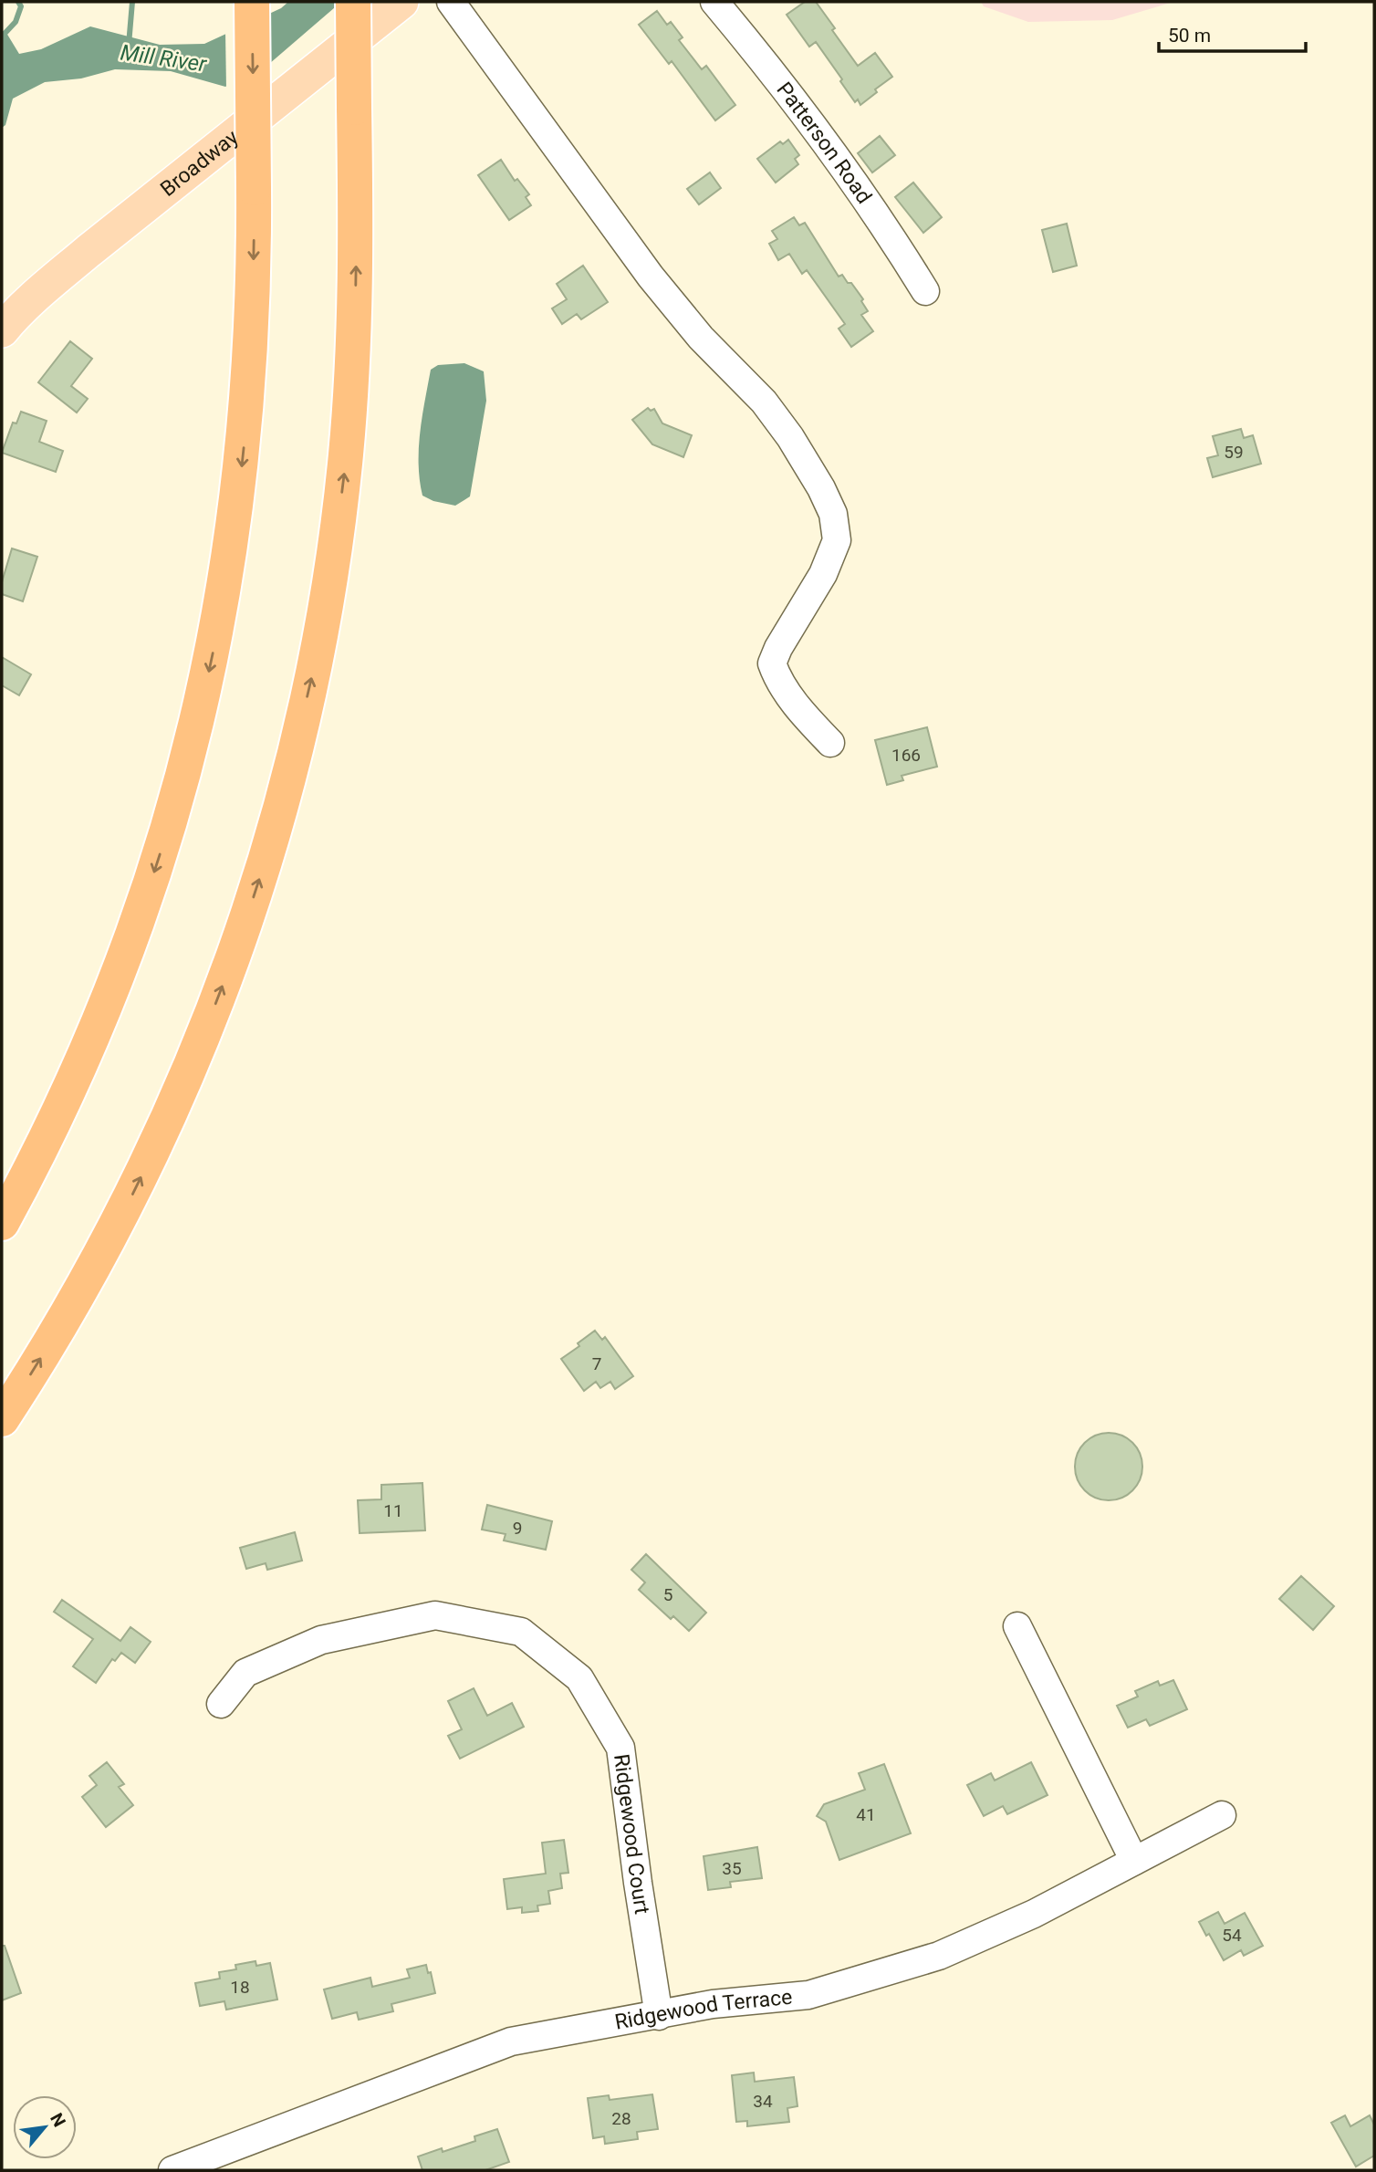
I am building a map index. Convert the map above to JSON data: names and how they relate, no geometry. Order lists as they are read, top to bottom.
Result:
{
  "streets": {
    "main road": ["Broadway"],
    "street": ["Patterson Road", "Ridgewood Court", "Ridgewood Terrace"]
  },
  "crossings": [
    ["Ridgewood Court", "Ridgewood Terrace"]
  ],
  "water": ["Mill River"],
  "house_numbers": [
    "59",
    "166",
    "7",
    "11",
    "9",
    "5",
    "41",
    "35",
    "54",
    "18",
    "34",
    "28"
  ],
  "scale_bar": "50 m",
  "north": "top right"
}
